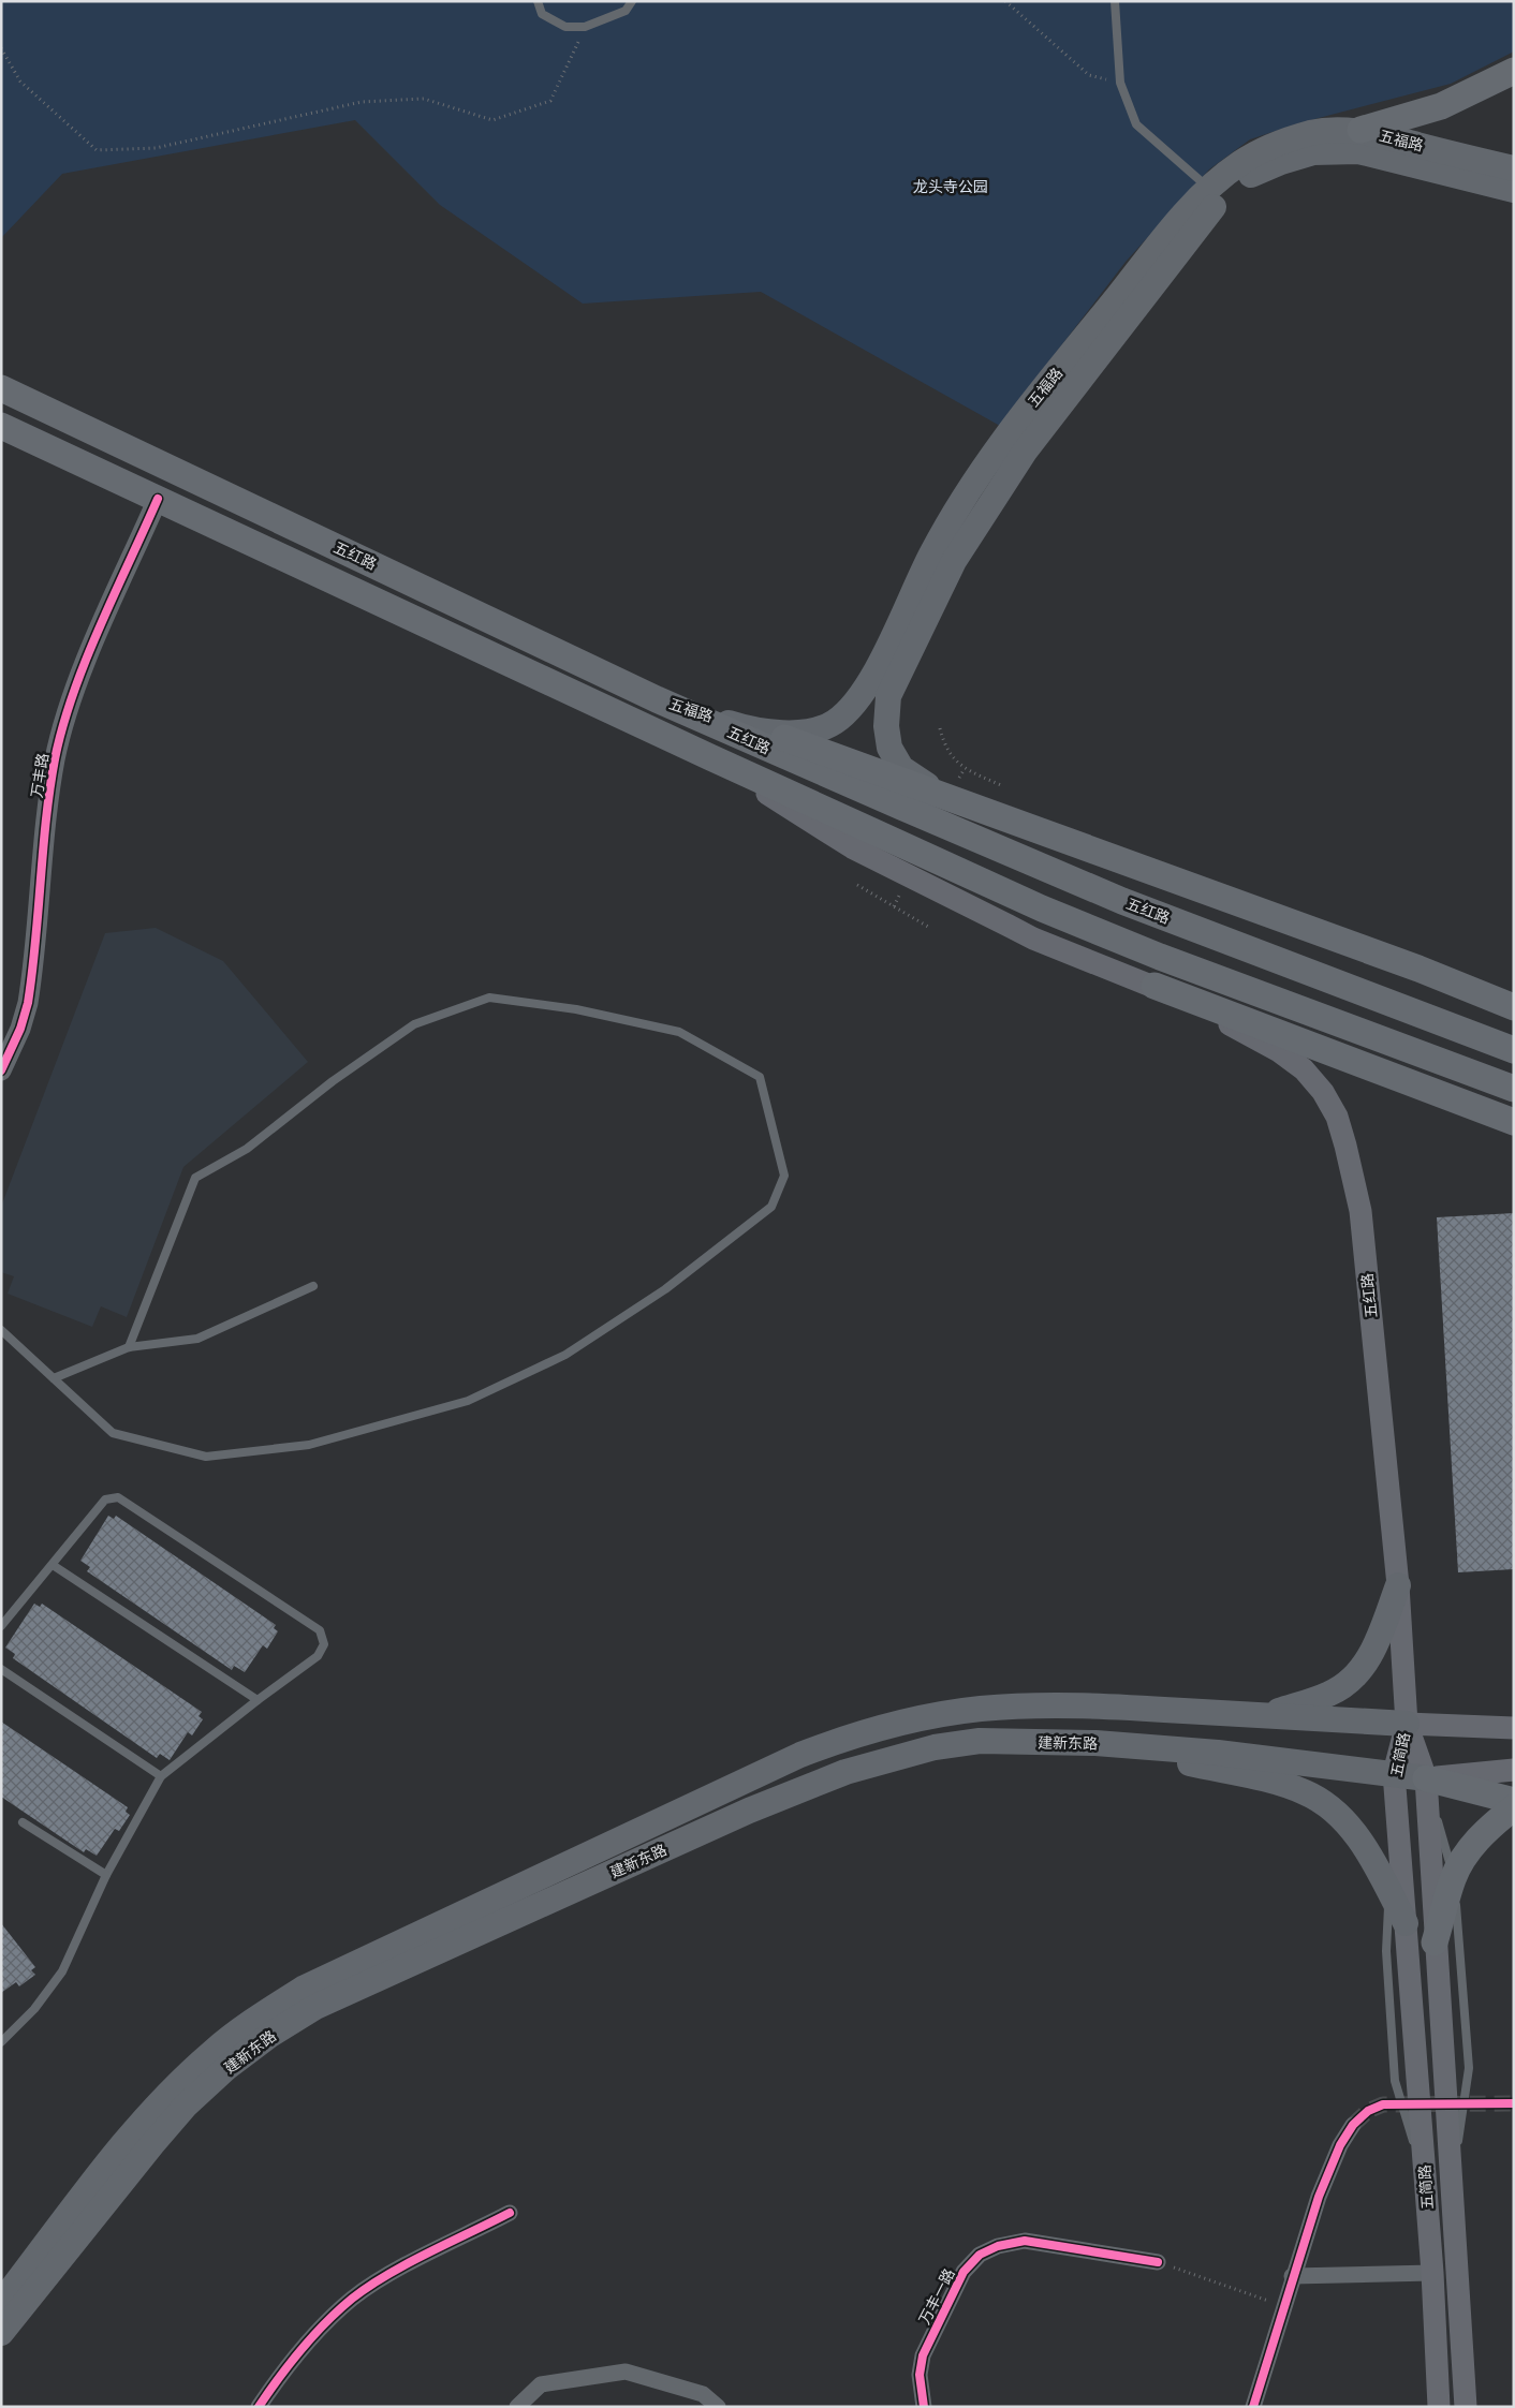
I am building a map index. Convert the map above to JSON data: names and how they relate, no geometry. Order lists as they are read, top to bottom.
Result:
{
  "streets": {
    "highway": ["五红路"],
    "main road": ["五福路", "建新东路", "五简路"],
    "street": ["万丰路", "万丰一路"]
  },
  "crossings": [
    ["五福路", "五红路"],
    ["五红路", "万丰路"],
    ["五红路", "建新东路"],
    ["五红路", "五简路"],
    ["建新东路", "五简路"]
  ],
  "parks": ["龙头寺公园"]
}
